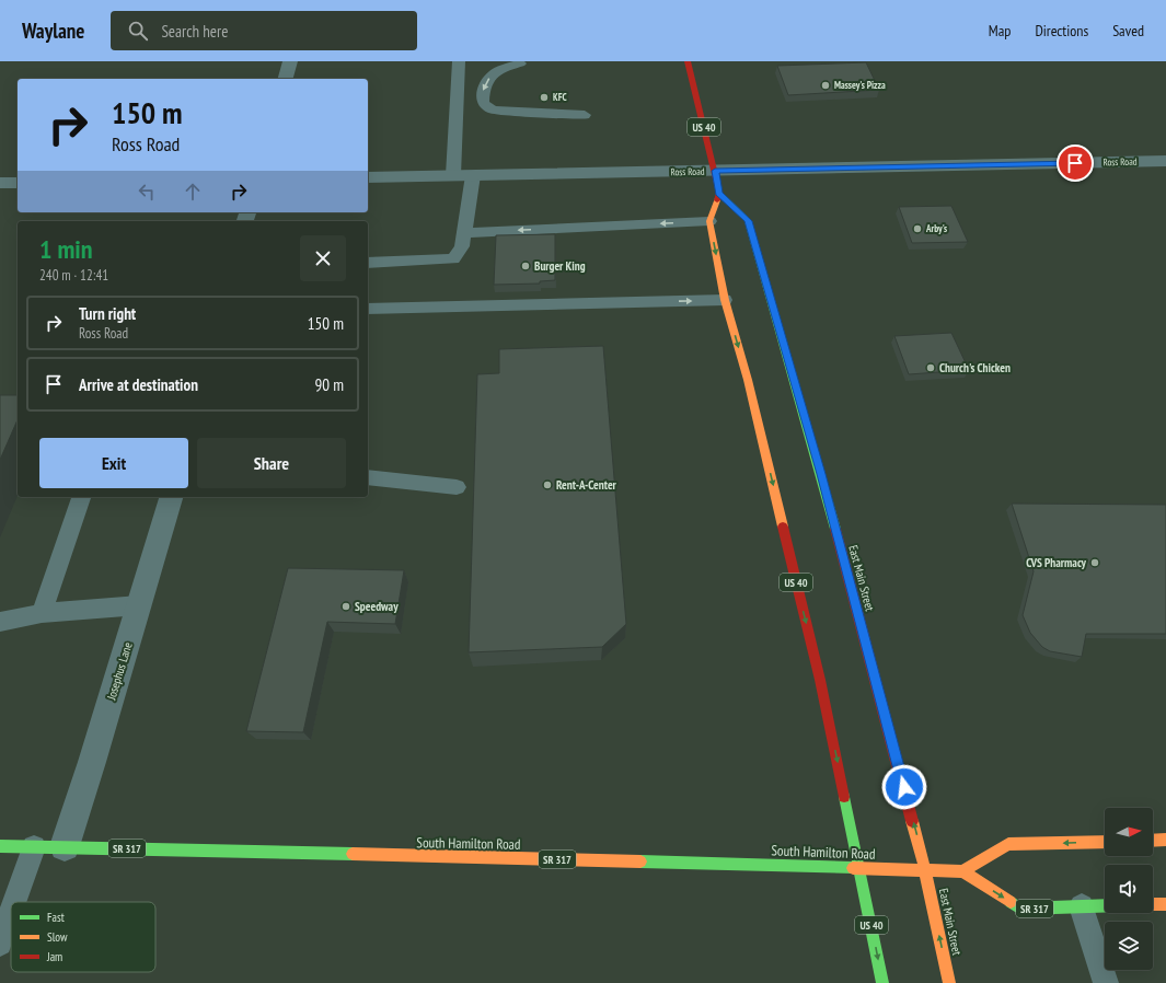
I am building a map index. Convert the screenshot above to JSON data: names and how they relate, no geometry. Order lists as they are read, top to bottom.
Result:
{
  "streets": {
    "main road": [
      "US 40",
      "East Main Street",
      "South Hamilton Road",
      "SR 317"
    ],
    "street": ["Ross Road", "Josephus Lane"]
  },
  "crossings": [
    ["US 40", "Ross Road"],
    ["US 40", "East Main Street"],
    ["US 40", "South Hamilton Road"],
    ["East Main Street", "South Hamilton Road"],
    ["Josephus Lane", "South Hamilton Road"],
    ["South Hamilton Road", "SR 317"]
  ],
  "places": [
    "Massey's Pizza",
    "KFC",
    "Arby's",
    "Burger King",
    "Church's Chicken",
    "Rent-A-Center",
    "CVS Pharmacy",
    "Speedway"
  ],
  "legend": ["Fast", "Slow", "Jam"],
  "north": "right",
  "page": {
    "header": "Waylane",
    "search": "Search here",
    "nav": ["Map", "Directions", "Saved"],
    "turn": ["150 m", "Ross Road"],
    "heading": ["1 min", "240 m · 12:41"],
    "list": [
      {
        "name": "Turn right",
        "note": "Ross Road",
        "value": "150 m"
      },
      {
        "name": "Arrive at destination",
        "value": "90 m"
      }
    ],
    "buttons": ["Exit", "Share"]
  }
}
